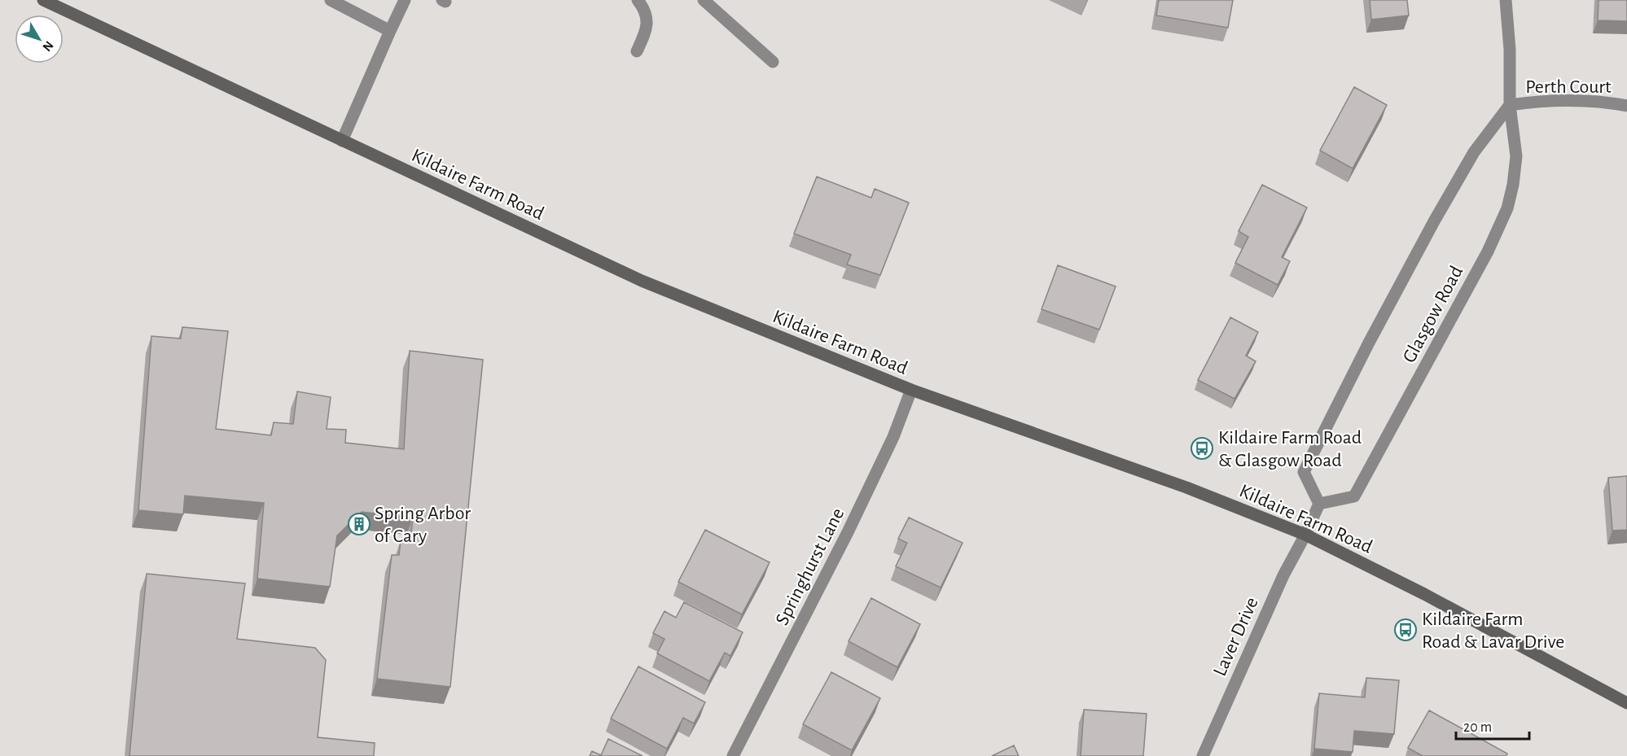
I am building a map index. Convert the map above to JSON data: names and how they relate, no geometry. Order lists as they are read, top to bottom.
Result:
{
  "streets": {
    "main road": ["Kildaire Farm Road"],
    "street": [
      "Perth Court",
      "Glasgow Road",
      "Springhurst Lane",
      "Laver Drive"
    ]
  },
  "crossings": [
    ["Perth Court", "Glasgow Road"],
    ["Kildaire Farm Road", "Springhurst Lane"],
    ["Kildaire Farm Road", "Laver Drive"]
  ],
  "places": {
    "bus stop": ["Kildaire Farm Road & Glasgow Road", "Kildaire Farm Road & Lavar Drive"],
    "building": ["Spring Arbor of Cary"]
  },
  "scale_bar": "20 m",
  "north": "bottom right"
}
